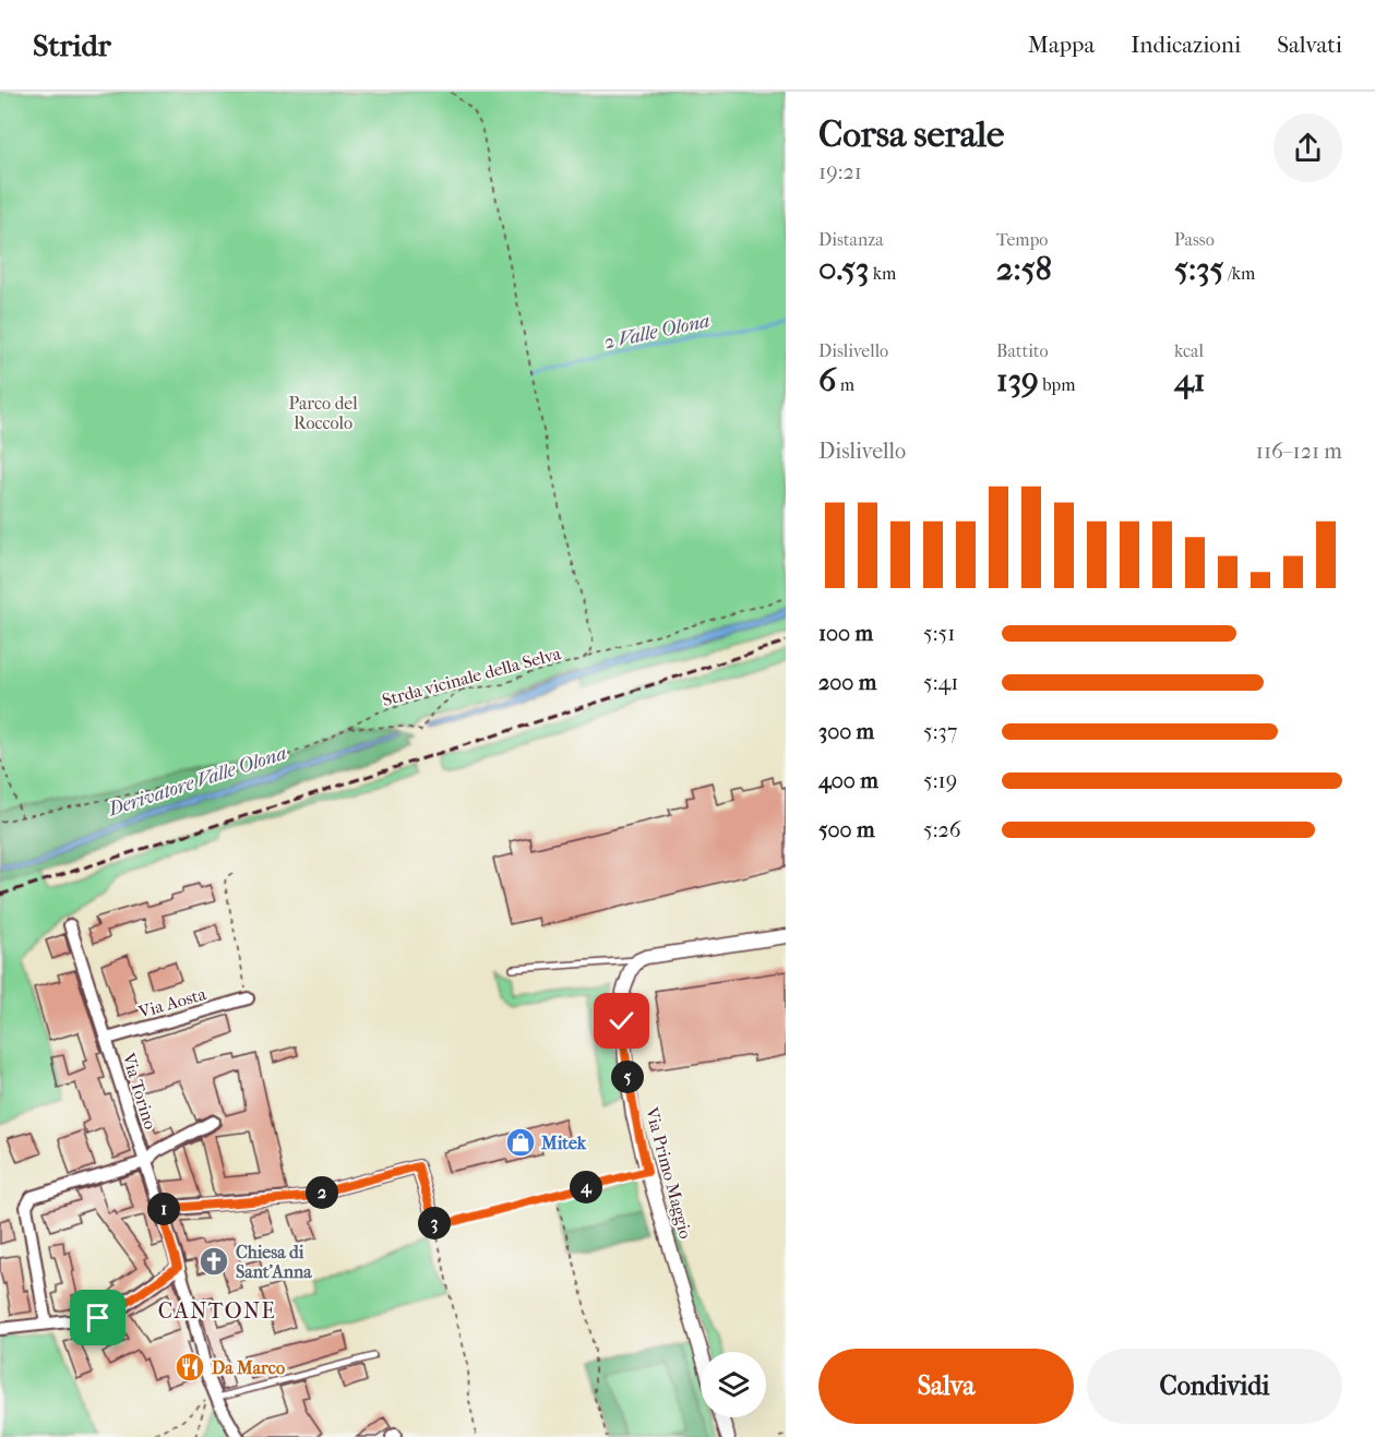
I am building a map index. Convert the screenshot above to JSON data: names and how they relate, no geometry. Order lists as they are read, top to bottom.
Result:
{
  "streets": {
    "street": ["Via Aosta", "Via Torino", "Via Primo Maggio"],
    "path": ["Strda vicinale della Selva"]
  },
  "crossings": [
    ["Via Aosta", "Via Torino"]
  ],
  "districts": ["CANTONE"],
  "water": ["2 Valle Olona", "Derivatore Valle Olona"],
  "parks": ["Parco del Roccolo"],
  "places": {
    "shop": ["Mitek"],
    "church": ["Chiesa di Sant'Anna"],
    "restaurant": ["Da Marco"]
  },
  "page": {
    "header": "Stridr",
    "nav": ["Mappa", "Indicazioni", "Salvati"],
    "heading": ["Corsa serale", "19:21"],
    "stats": [
      ["Distanza", "0.53 km"],
      ["Tempo", "2:58"],
      ["Passo", "5:35 /km"],
      ["Dislivello", "6 m"],
      ["Battito", "139 bpm"],
      ["kcal", "41"]
    ],
    "chart": ["Dislivello", "116–121 m"],
    "list": [
      {
        "name": "100 m",
        "note": "5:51"
      },
      {
        "name": "200 m",
        "note": "5:41"
      },
      {
        "name": "300 m",
        "note": "5:37"
      },
      {
        "name": "400 m",
        "note": "5:19"
      },
      {
        "name": "500 m",
        "note": "5:26"
      }
    ],
    "pins": [
      "5",
      "4",
      "2",
      "1",
      "3"
    ],
    "buttons": ["Salva", "Condividi"]
  }
}
